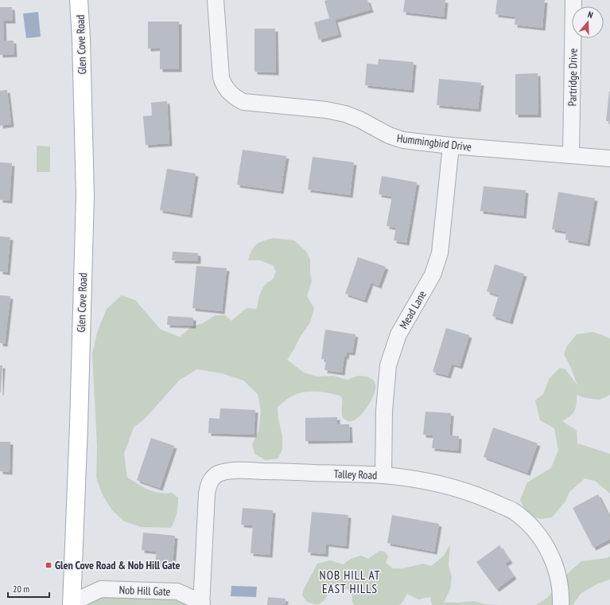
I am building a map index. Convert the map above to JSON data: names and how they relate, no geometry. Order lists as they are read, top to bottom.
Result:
{
  "streets": {
    "main road": ["Glen Cove Road"],
    "street": [
      "Partridge Drive",
      "Hummingbird Drive",
      "Mead Lane",
      "Talley Road",
      "Nob Hill Gate"
    ]
  },
  "crossings": [
    ["Glen Cove Road", "Nob Hill Gate"],
    ["Partridge Drive", "Hummingbird Drive"],
    ["Hummingbird Drive", "Mead Lane"],
    ["Mead Lane", "Talley Road"],
    ["Talley Road", "Nob Hill Gate"]
  ],
  "districts": ["NOB HILL AT EAST HILLS"],
  "places": {
    "transit": ["Glen Cove Road & Nob Hill Gate"]
  },
  "scale_bar": "20 m",
  "north": "top"
}
